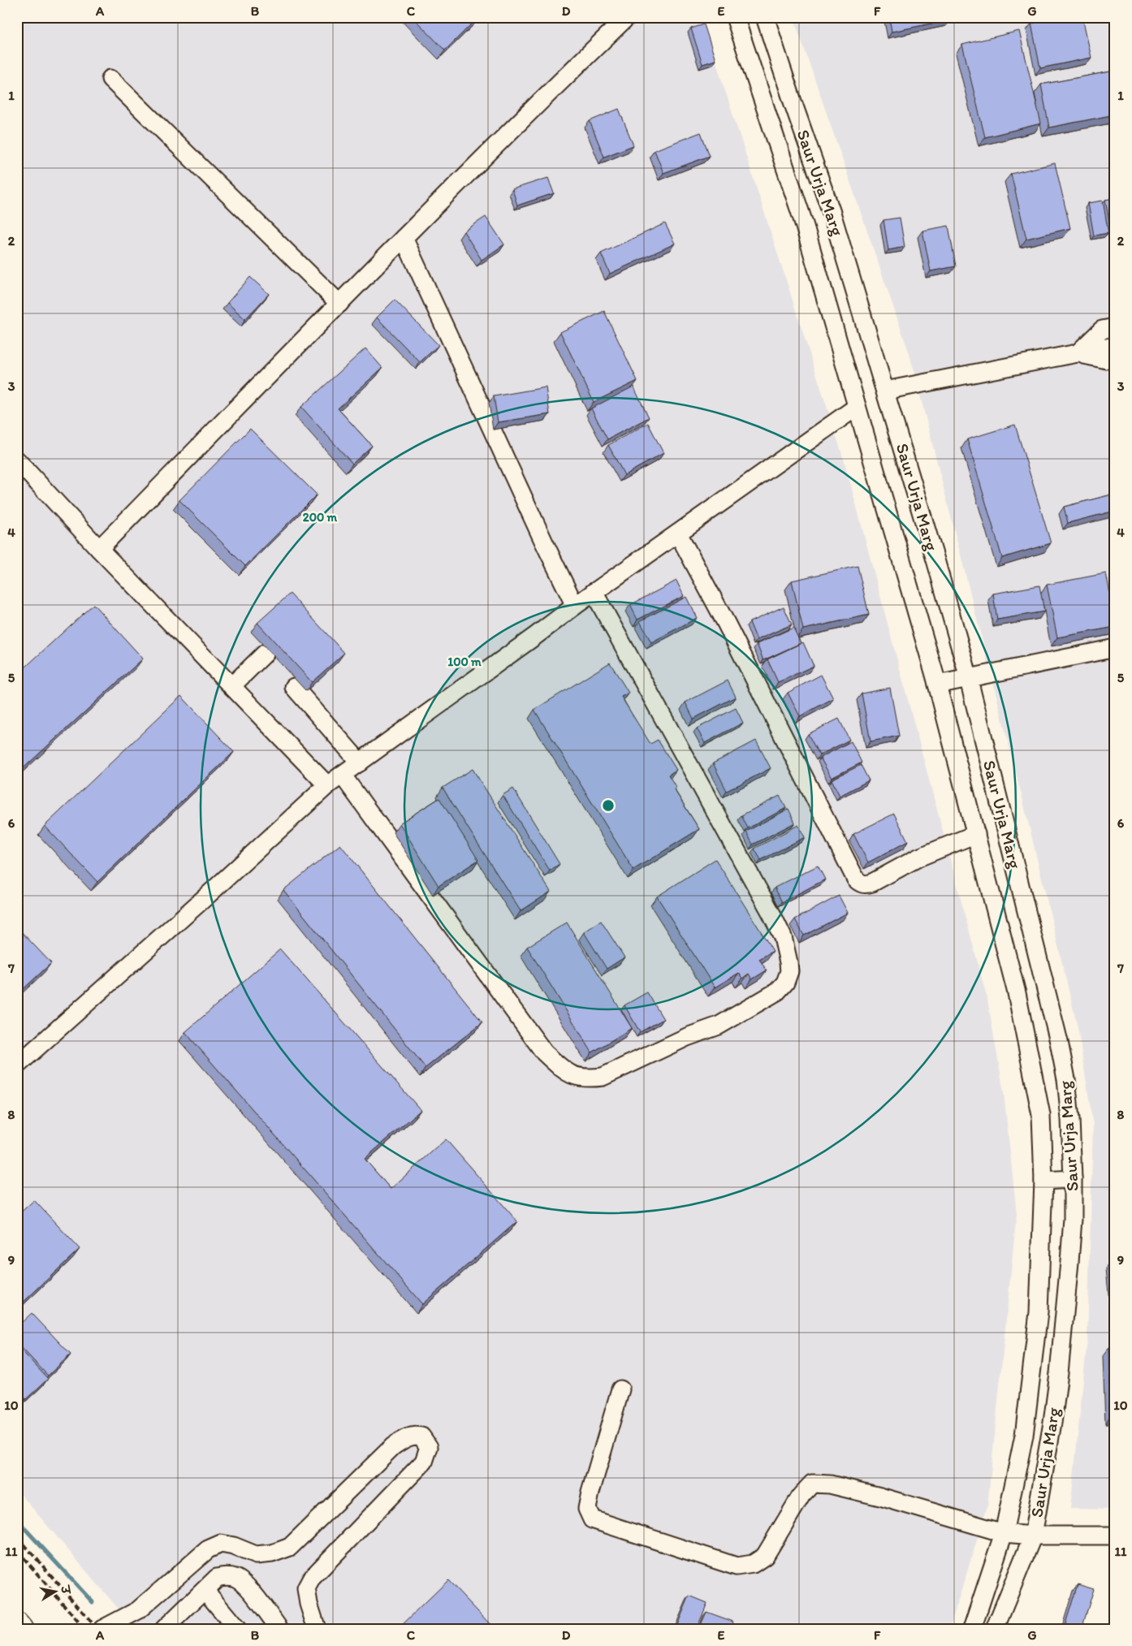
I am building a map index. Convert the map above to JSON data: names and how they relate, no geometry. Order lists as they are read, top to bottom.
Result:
{
  "streets": {
    "street": ["Saur Urja Marg"]
  },
  "north": "right",
  "grid": {
    "columns": [
      "A",
      "B",
      "C",
      "D",
      "E",
      "F",
      "G"
    ],
    "rows": [
      "1",
      "2",
      "3",
      "4",
      "5",
      "6",
      "7",
      "8",
      "9",
      "10",
      "11"
    ]
  },
  "rings": ["200 m", "100 m"]
}
